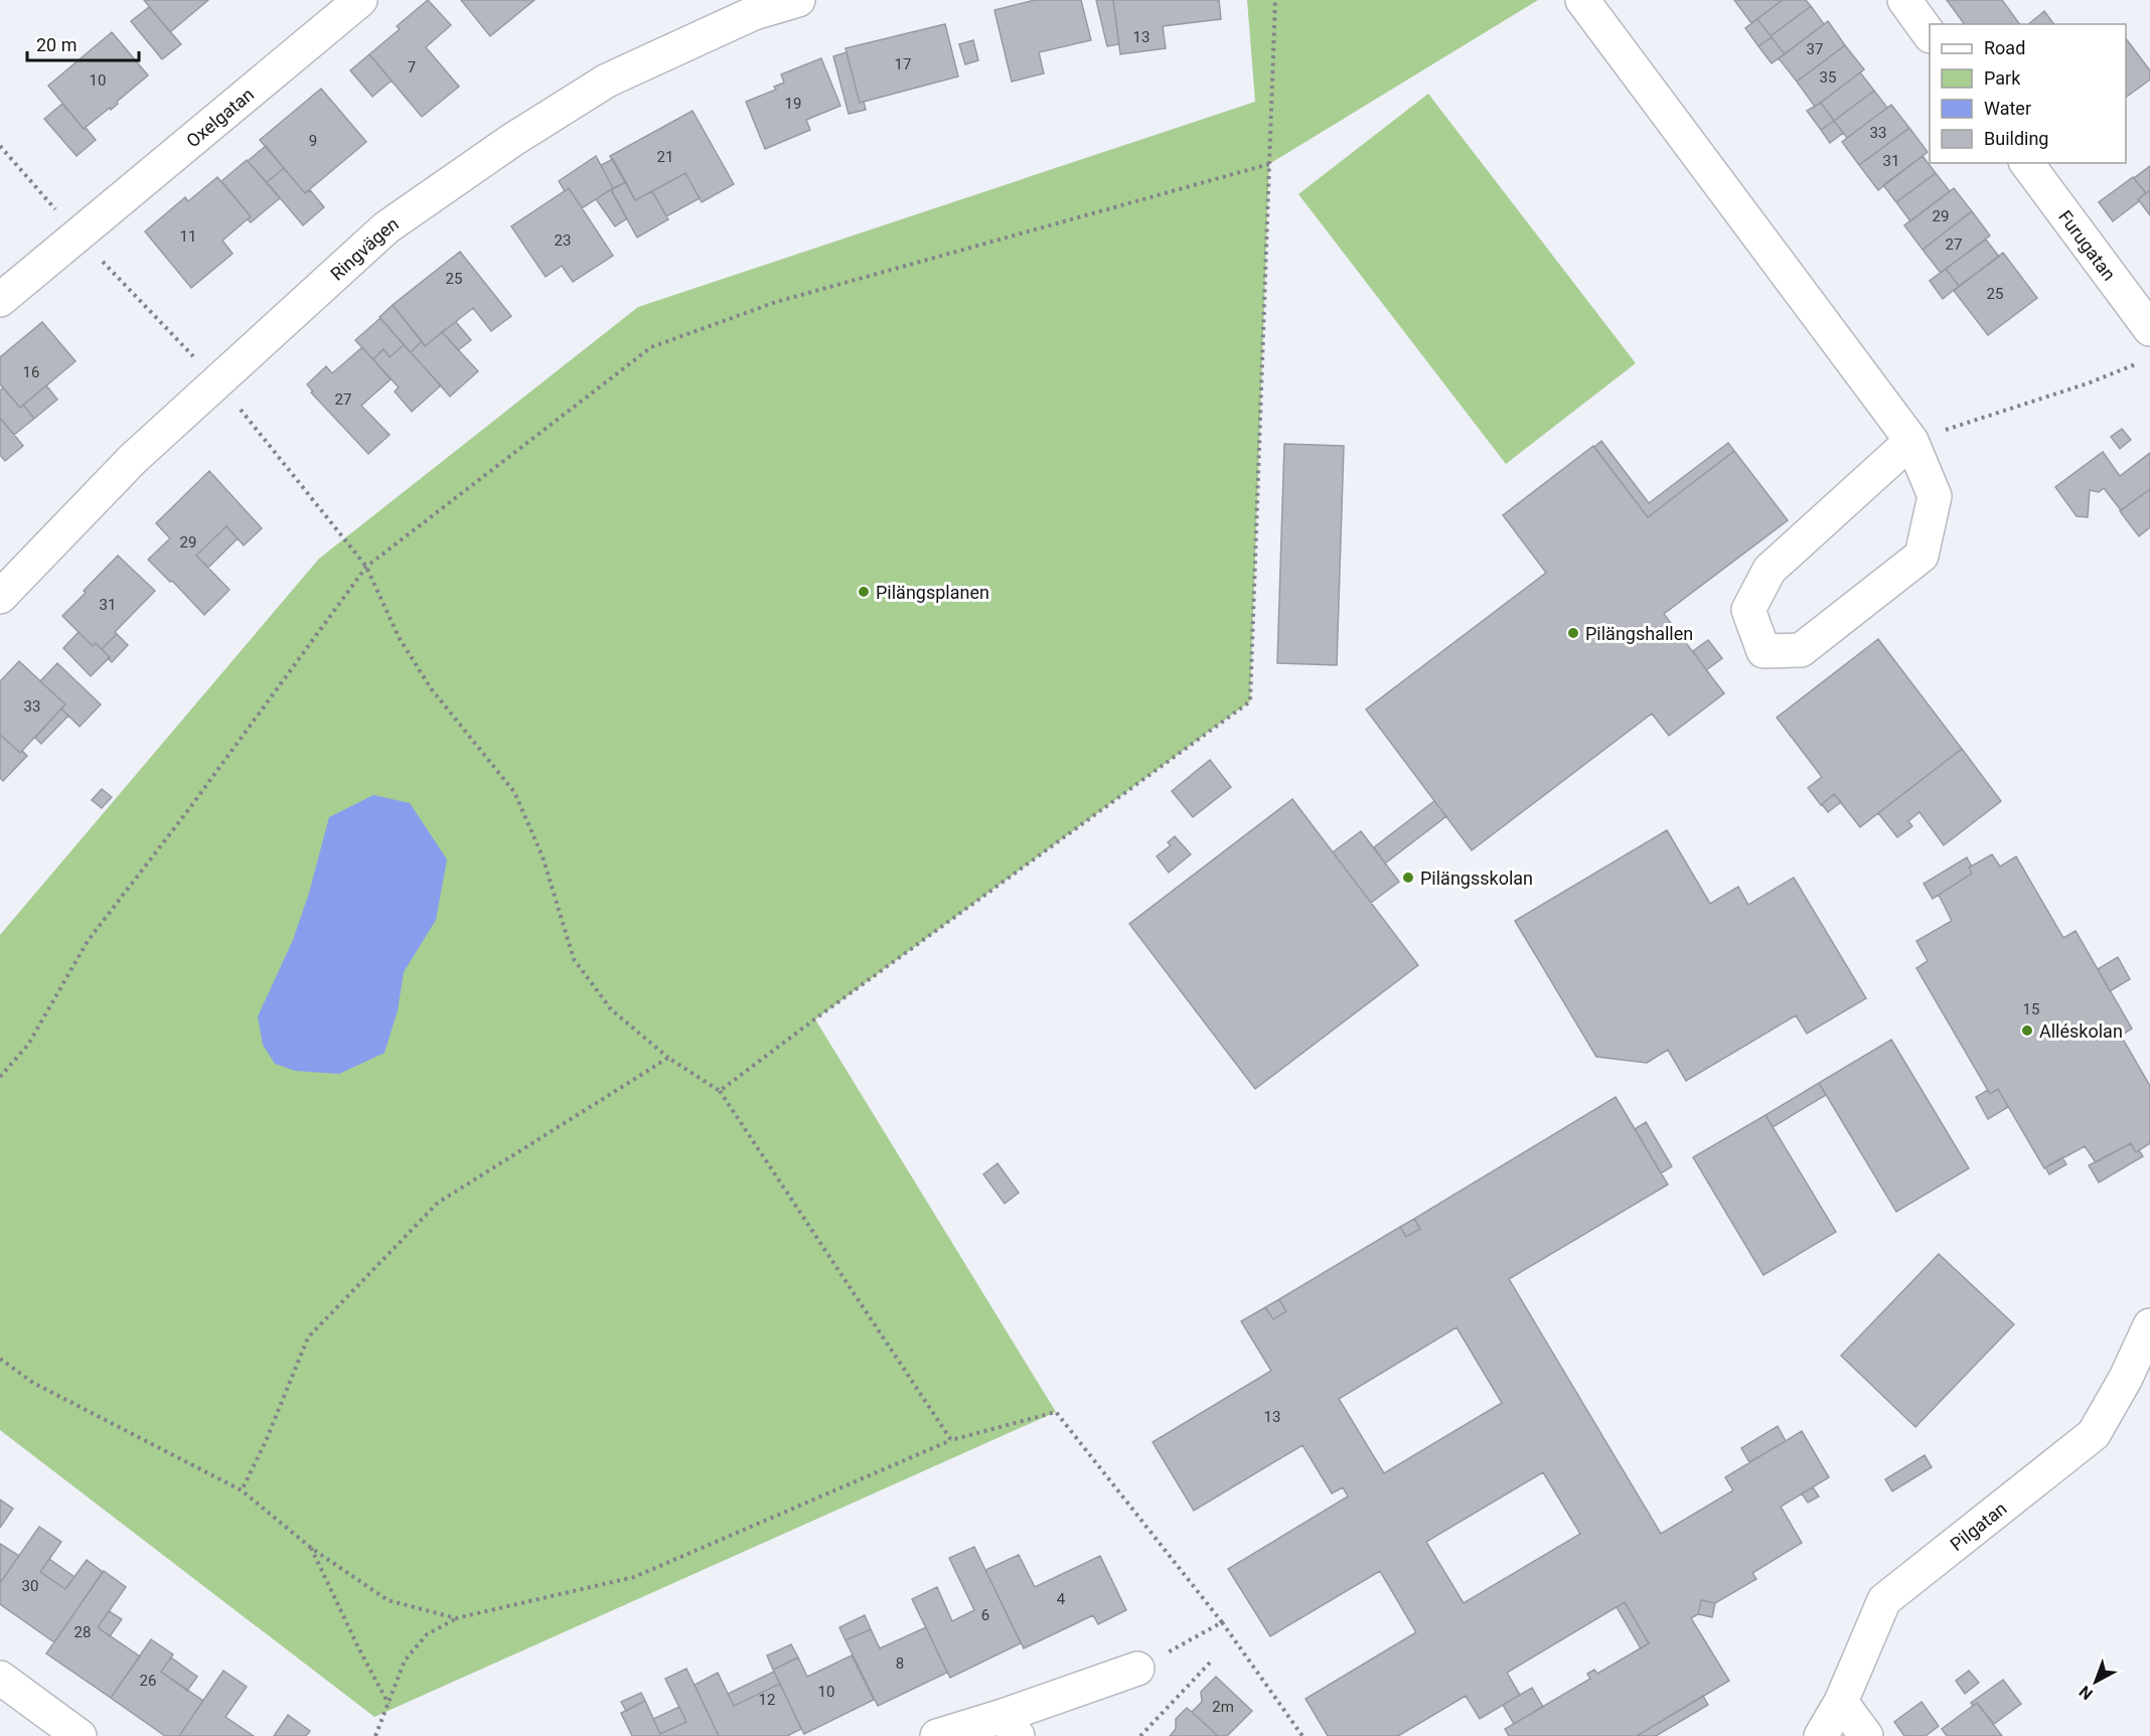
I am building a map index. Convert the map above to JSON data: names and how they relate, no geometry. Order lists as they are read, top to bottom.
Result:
{
  "streets": {
    "street": [
      "Oxelgatan",
      "Furugatan",
      "Ringvägen",
      "Pilgatan"
    ]
  },
  "places": [
    "Pilängsplanen",
    "Pilängshallen",
    "Pilängsskolan",
    "Alléskolan"
  ],
  "house_numbers": [
    "13",
    "37",
    "17",
    "7",
    "35",
    "10",
    "19",
    "33",
    "9",
    "21",
    "31",
    "29",
    "11",
    "23",
    "27",
    "25",
    "25",
    "16",
    "27",
    "29",
    "31",
    "33",
    "15",
    "13",
    "30",
    "4",
    "6",
    "28",
    "8",
    "26",
    "10",
    "12",
    "2m"
  ],
  "legend": [
    "Road",
    "Park",
    "Water",
    "Building"
  ],
  "scale_bar": "20 m",
  "north": "bottom left"
}
